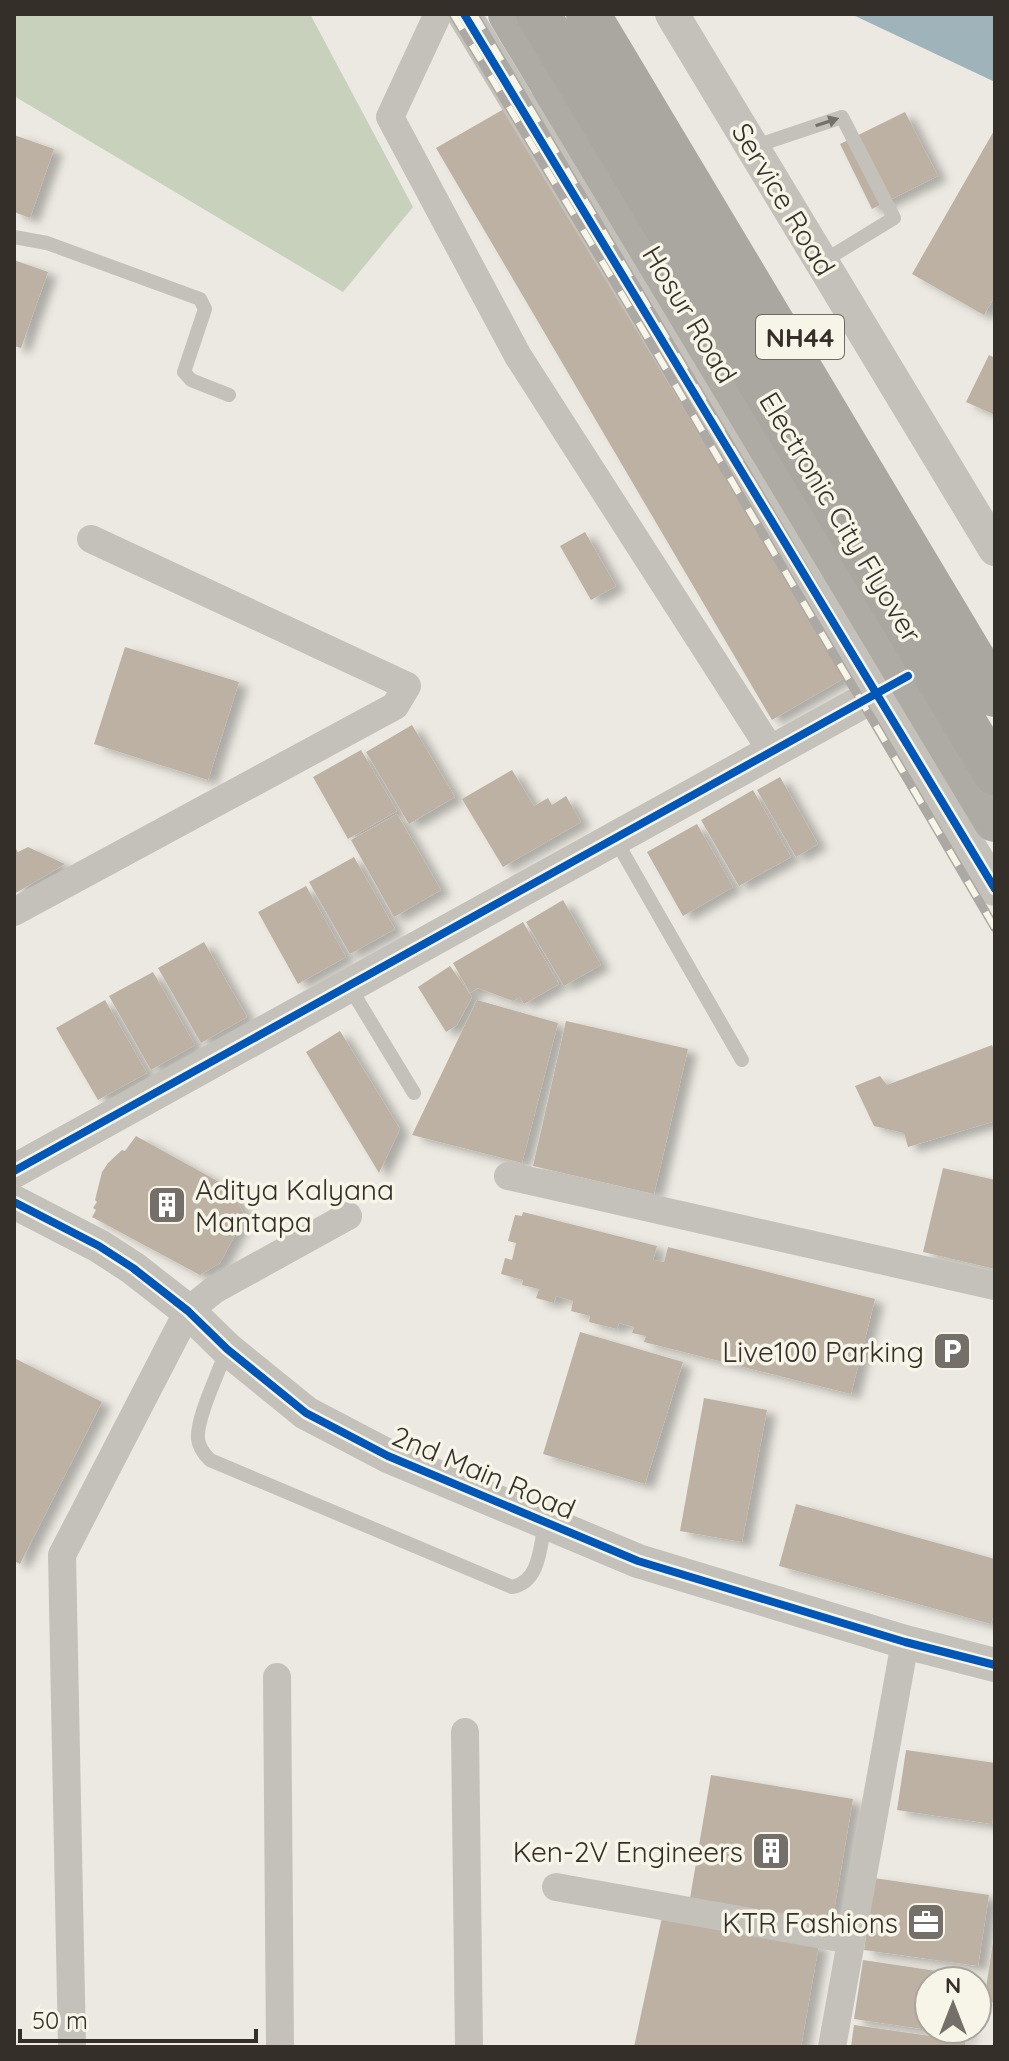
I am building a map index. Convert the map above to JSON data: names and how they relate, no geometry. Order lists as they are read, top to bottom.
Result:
{
  "streets": {
    "highway": ["Hosur Road", "NH44", "Electronic City Flyover"],
    "street": ["Service Road", "2nd Main Road"]
  },
  "places": {
    "building": ["Aditya Kalyana Mantapa", "Ken-2V Engineers"],
    "parking": ["Live100 Parking"],
    "office": ["KTR Fashions"]
  },
  "scale_bar": "50 m",
  "north": "top"
}
